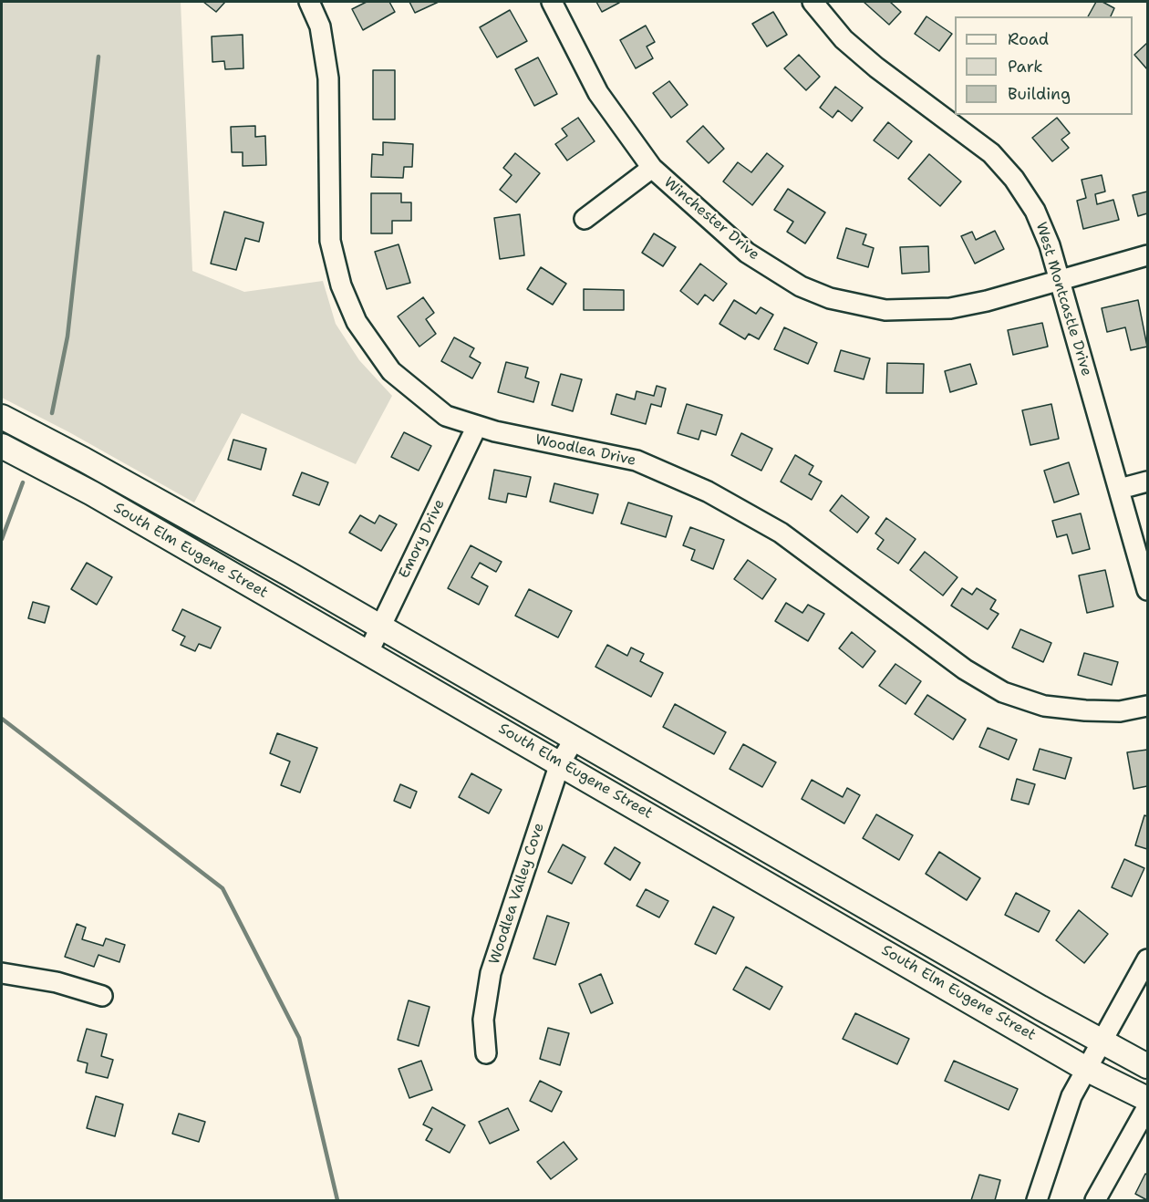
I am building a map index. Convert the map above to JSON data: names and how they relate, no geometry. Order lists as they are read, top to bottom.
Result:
{
  "streets": {
    "main road": ["South Elm Eugene Street"],
    "street": [
      "Winchester Drive",
      "West Montcastle Drive",
      "Woodlea Drive",
      "Emory Drive",
      "Woodlea Valley Cove"
    ]
  },
  "crossings": [
    ["Winchester Drive", "West Montcastle Drive"],
    ["Woodlea Drive", "Emory Drive"],
    ["Emory Drive", "South Elm Eugene Street"],
    ["South Elm Eugene Street", "Woodlea Valley Cove"]
  ],
  "legend": ["Road", "Park", "Building"]
}
